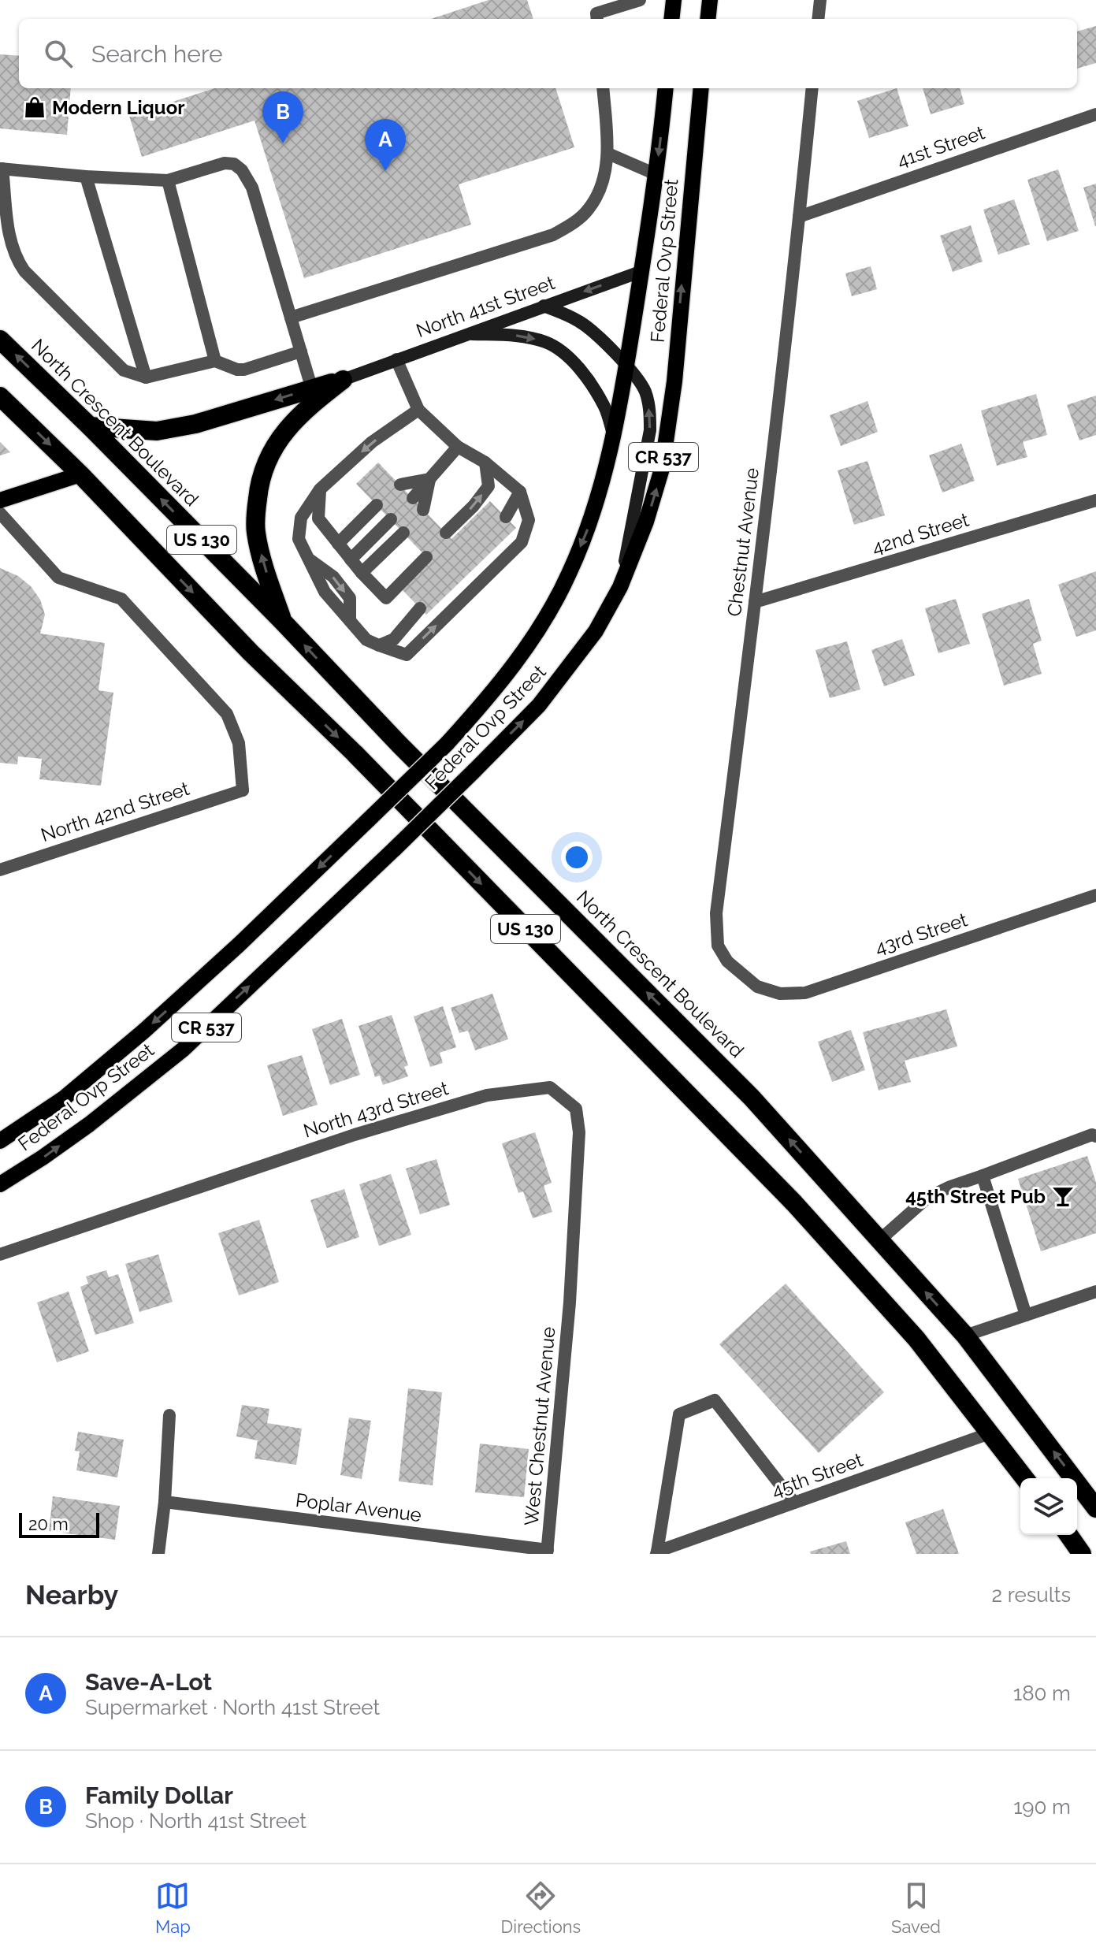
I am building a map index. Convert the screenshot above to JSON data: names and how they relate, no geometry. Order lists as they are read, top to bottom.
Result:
{
  "streets": {
    "highway": ["North Crescent Boulevard", "US 130"],
    "main road": ["Federal Ovp Street", "North 41st Street", "CR 537"],
    "street": [
      "41st Street",
      "42nd Street",
      "Chestnut Avenue",
      "North 42nd Street",
      "43rd Street",
      "North 43rd Street",
      "West Chestnut Avenue",
      "45th Street",
      "Poplar Avenue"
    ]
  },
  "crossings": [
    ["41st Street", "Chestnut Avenue"],
    ["Federal Ovp Street", "North 41st Street"],
    ["42nd Street", "Chestnut Avenue"],
    ["US 130", "45th Street"],
    ["Chestnut Avenue", "43rd Street"],
    ["North 43rd Street", "West Chestnut Avenue"],
    ["West Chestnut Avenue", "Poplar Avenue"]
  ],
  "places": {
    "shop": ["Modern Liquor"],
    "bar": ["45th Street Pub"]
  },
  "scale_bar": "20 m",
  "page": {
    "search": "Search here",
    "pins": ["B", "A"],
    "scale": "20 m",
    "heading": ["Nearby", "2 results"],
    "list": [
      {
        "mark": "A",
        "name": "Save-A-Lot",
        "note": "Supermarket · North 41st Street",
        "value": "180 m"
      },
      {
        "mark": "B",
        "name": "Family Dollar",
        "note": "Shop · North 41st Street",
        "value": "190 m"
      }
    ],
    "nav": ["Map", "Directions", "Saved"]
  }
}
